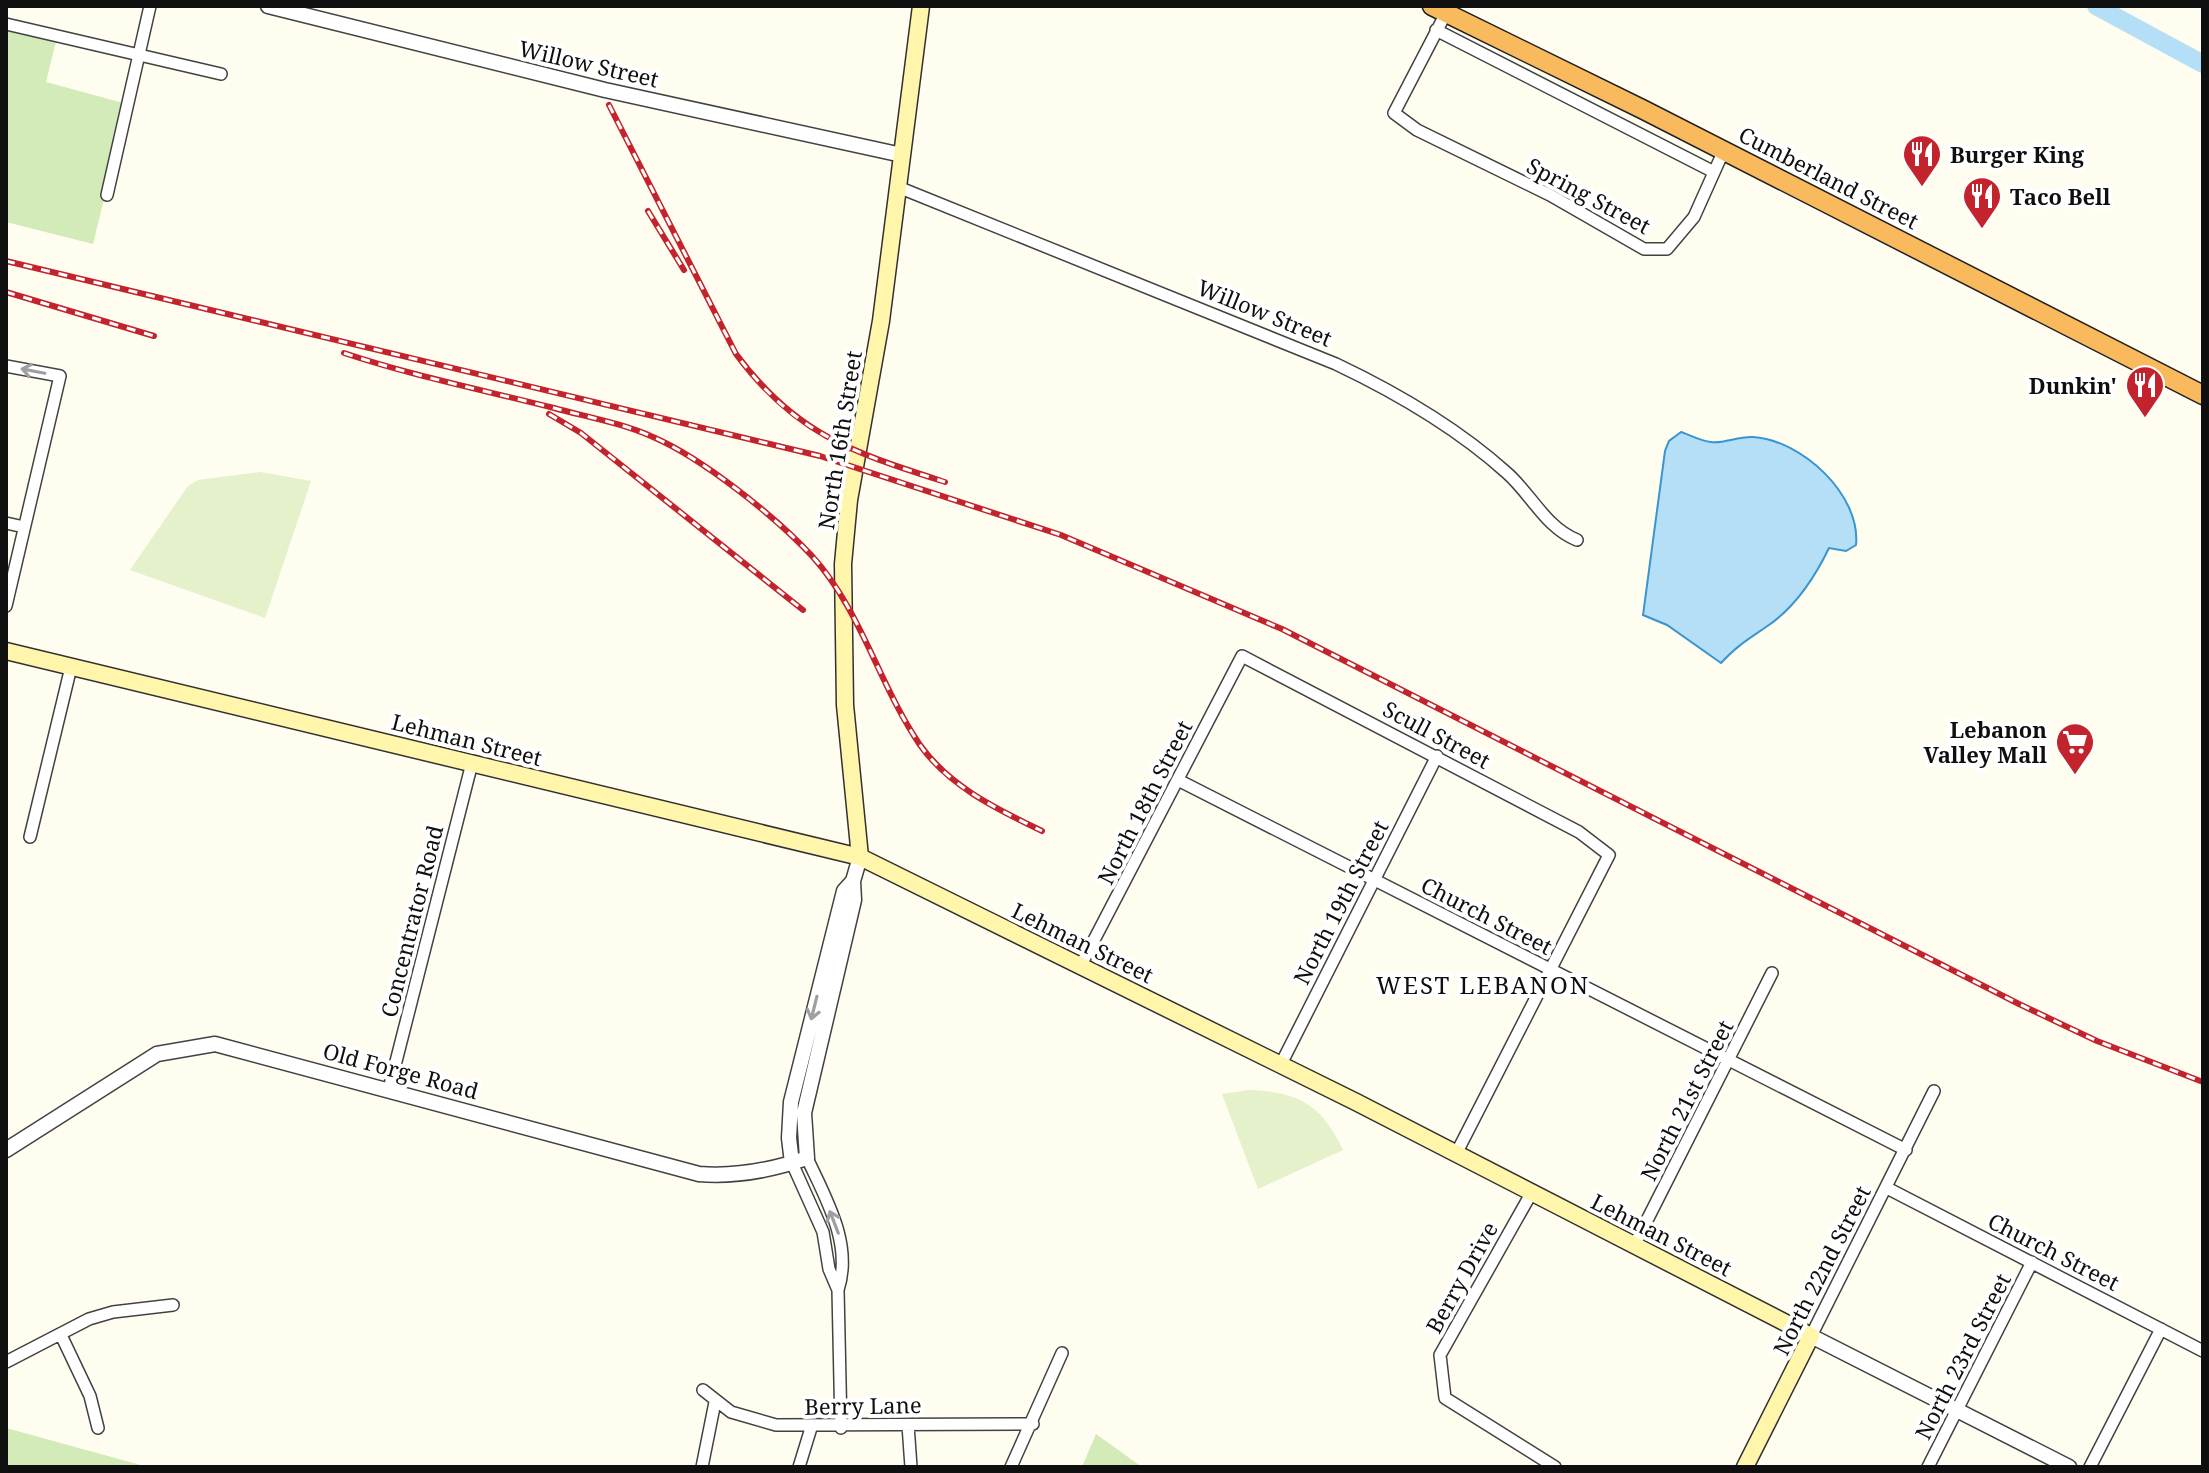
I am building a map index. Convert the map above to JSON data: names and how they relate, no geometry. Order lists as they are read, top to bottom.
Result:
{
  "streets": {
    "highway": ["Cumberland Street"],
    "main road": ["North 16th Street", "Lehman Street", "North 22nd Street"],
    "street": [
      "Willow Street",
      "Spring Street",
      "Scull Street",
      "North 18th Street",
      "North 19th Street",
      "Church Street",
      "Concentrator Road",
      "Old Forge Road",
      "North 21st Street",
      "Berry Drive",
      "North 23rd Street",
      "Berry Lane"
    ]
  },
  "crossings": [
    ["Willow Street", "North 16th Street"],
    ["Cumberland Street", "Spring Street"],
    ["North 16th Street", "Lehman Street"],
    ["North 16th Street", "Old Forge Road"],
    ["North 16th Street", "Berry Lane"],
    ["Scull Street", "North 18th Street"],
    ["Scull Street", "North 19th Street"],
    ["Scull Street", "Church Street"],
    ["Lehman Street", "North 18th Street"],
    ["Lehman Street", "North 19th Street"],
    ["Lehman Street", "Concentrator Road"],
    ["Lehman Street", "North 21st Street"],
    ["Lehman Street", "North 22nd Street"],
    ["Lehman Street", "Berry Drive"],
    ["Lehman Street", "North 23rd Street"],
    ["North 18th Street", "Church Street"],
    ["North 19th Street", "Church Street"],
    ["Church Street", "North 21st Street"],
    ["Church Street", "North 22nd Street"],
    ["Church Street", "North 23rd Street"],
    ["Concentrator Road", "Old Forge Road"]
  ],
  "districts": ["WEST LEBANON"],
  "places": {
    "restaurant": ["Burger King", "Taco Bell", "Dunkin'"],
    "supermarket": ["Lebanon Valley Mall"]
  }
}
